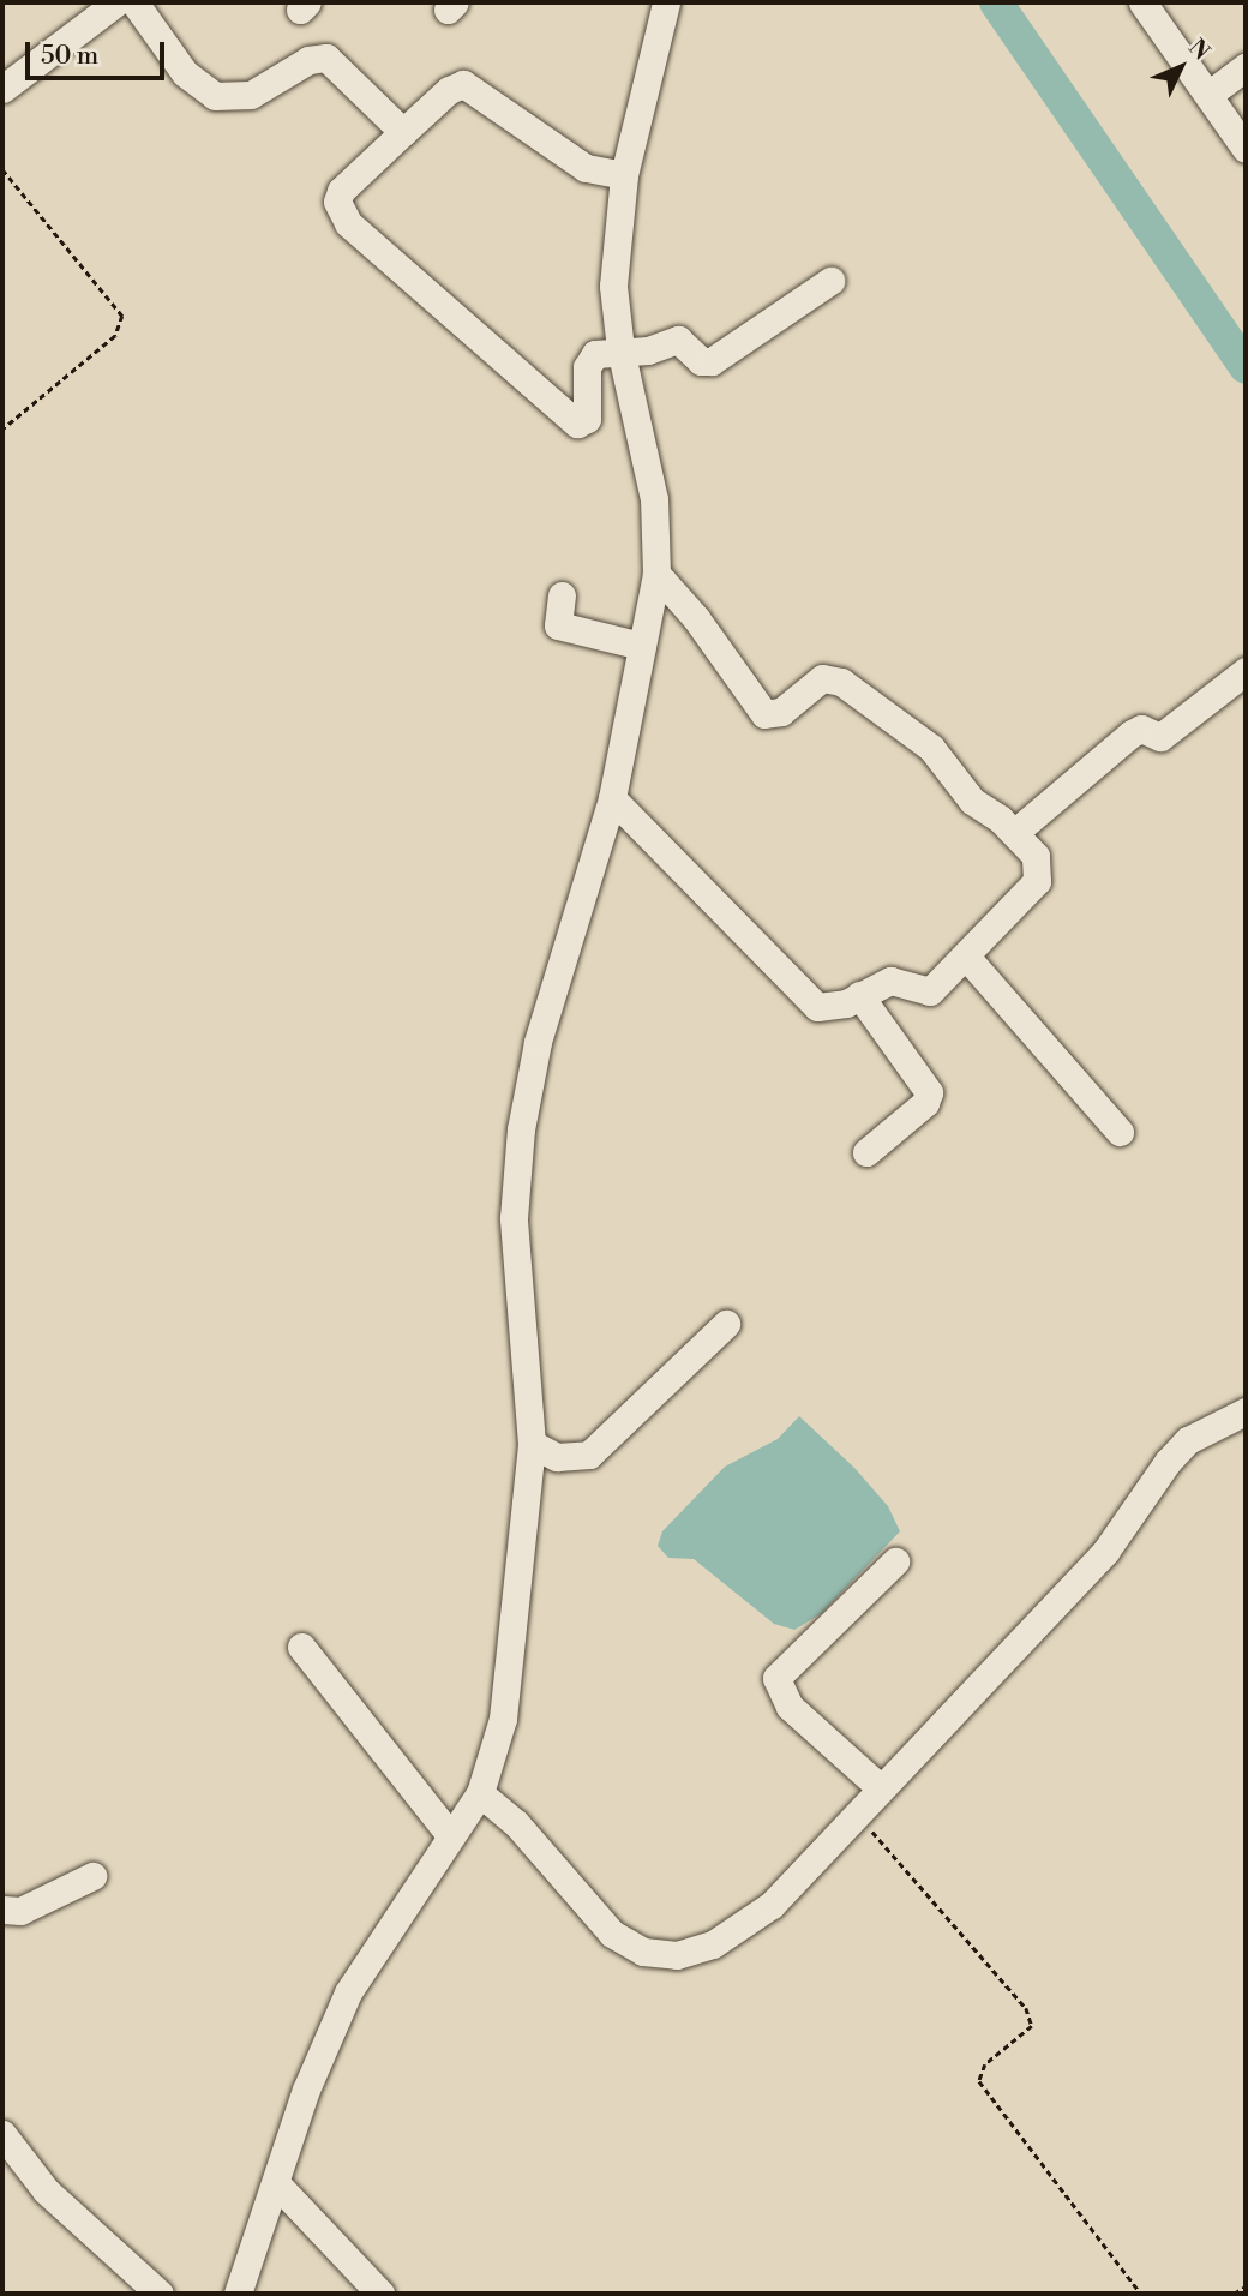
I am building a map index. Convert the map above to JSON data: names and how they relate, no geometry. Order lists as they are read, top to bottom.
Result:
{
  "scale_bar": "50 m",
  "north": "top right"
}
